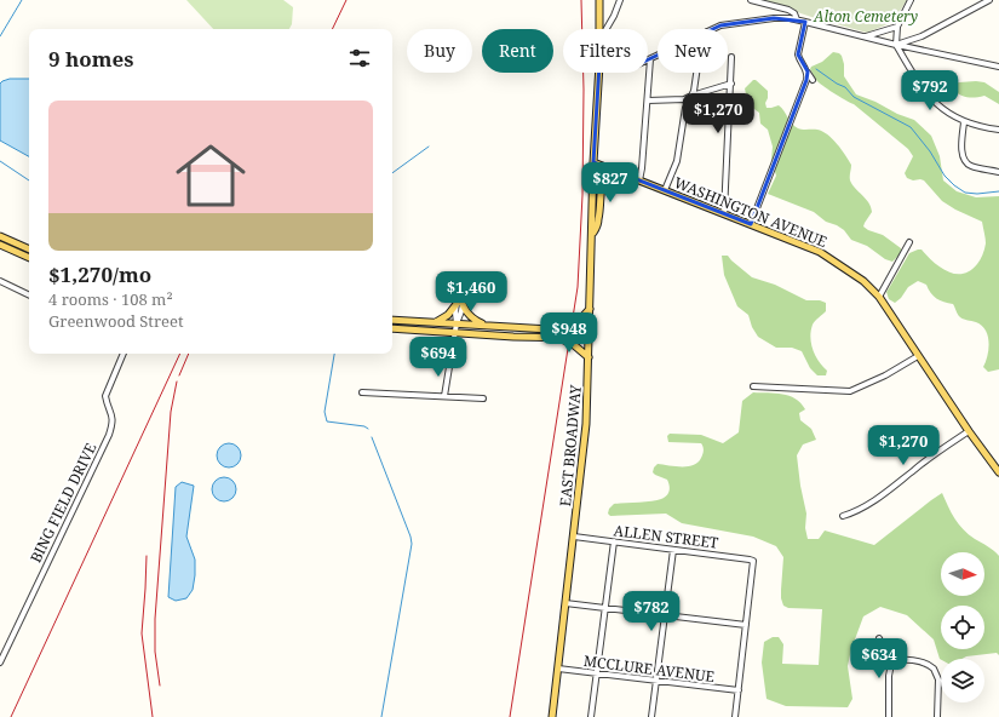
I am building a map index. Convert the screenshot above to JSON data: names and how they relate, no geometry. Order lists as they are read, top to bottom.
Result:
{
  "streets": {
    "main road": ["WASHINGTON AVENUE", "EAST BROADWAY"],
    "street": ["BING FIELD DRIVE", "ALLEN STREET", "MCCLURE AVENUE"]
  },
  "crossings": [
    ["WASHINGTON AVENUE", "EAST BROADWAY"],
    ["EAST BROADWAY", "ALLEN STREET"],
    ["EAST BROADWAY", "MCCLURE AVENUE"]
  ],
  "parks": ["Alton Cemetery"],
  "north": "right",
  "page": {
    "chip": [
      "Buy",
      "Rent",
      "Filters",
      "New"
    ],
    "heading": "9 homes",
    "price": [
      "$792",
      "$1,270",
      "$827",
      "$1,460",
      "$948",
      "$694",
      "$1,270",
      "$782",
      "$634"
    ],
    "list": [
      {
        "name": "$1,270/mo",
        "note": "4 rooms · 108 m² · Greenwood Street"
      }
    ]
  }
}
